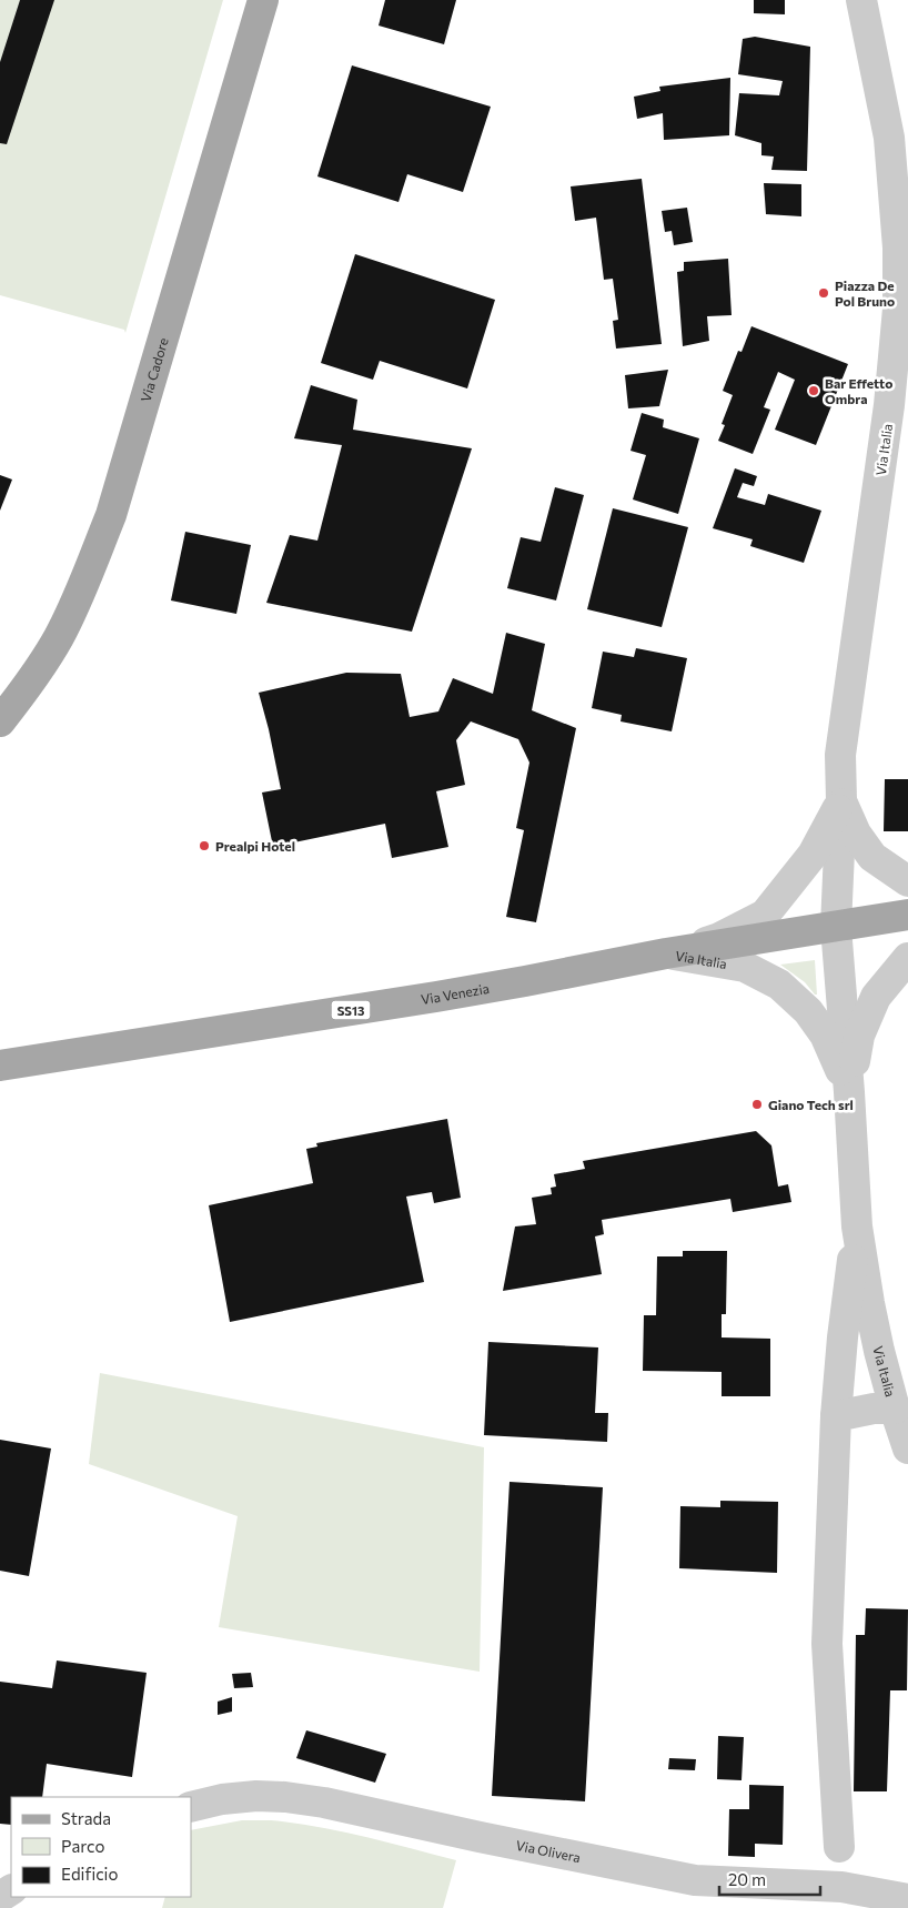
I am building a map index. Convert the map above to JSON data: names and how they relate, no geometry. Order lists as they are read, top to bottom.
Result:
{
  "streets": {
    "main road": ["Via Cadore", "Via Venezia", "SS13"],
    "street": ["Via Italia", "Via Olivera"]
  },
  "crossings": [
    ["Via Italia", "Via Venezia"]
  ],
  "places": [
    "Piazza De Pol Bruno",
    "Bar Effetto Ombra",
    "Prealpi Hotel",
    "Giano Tech srl"
  ],
  "legend": ["Strada", "Parco", "Edificio"],
  "scale_bar": "20 m"
}
